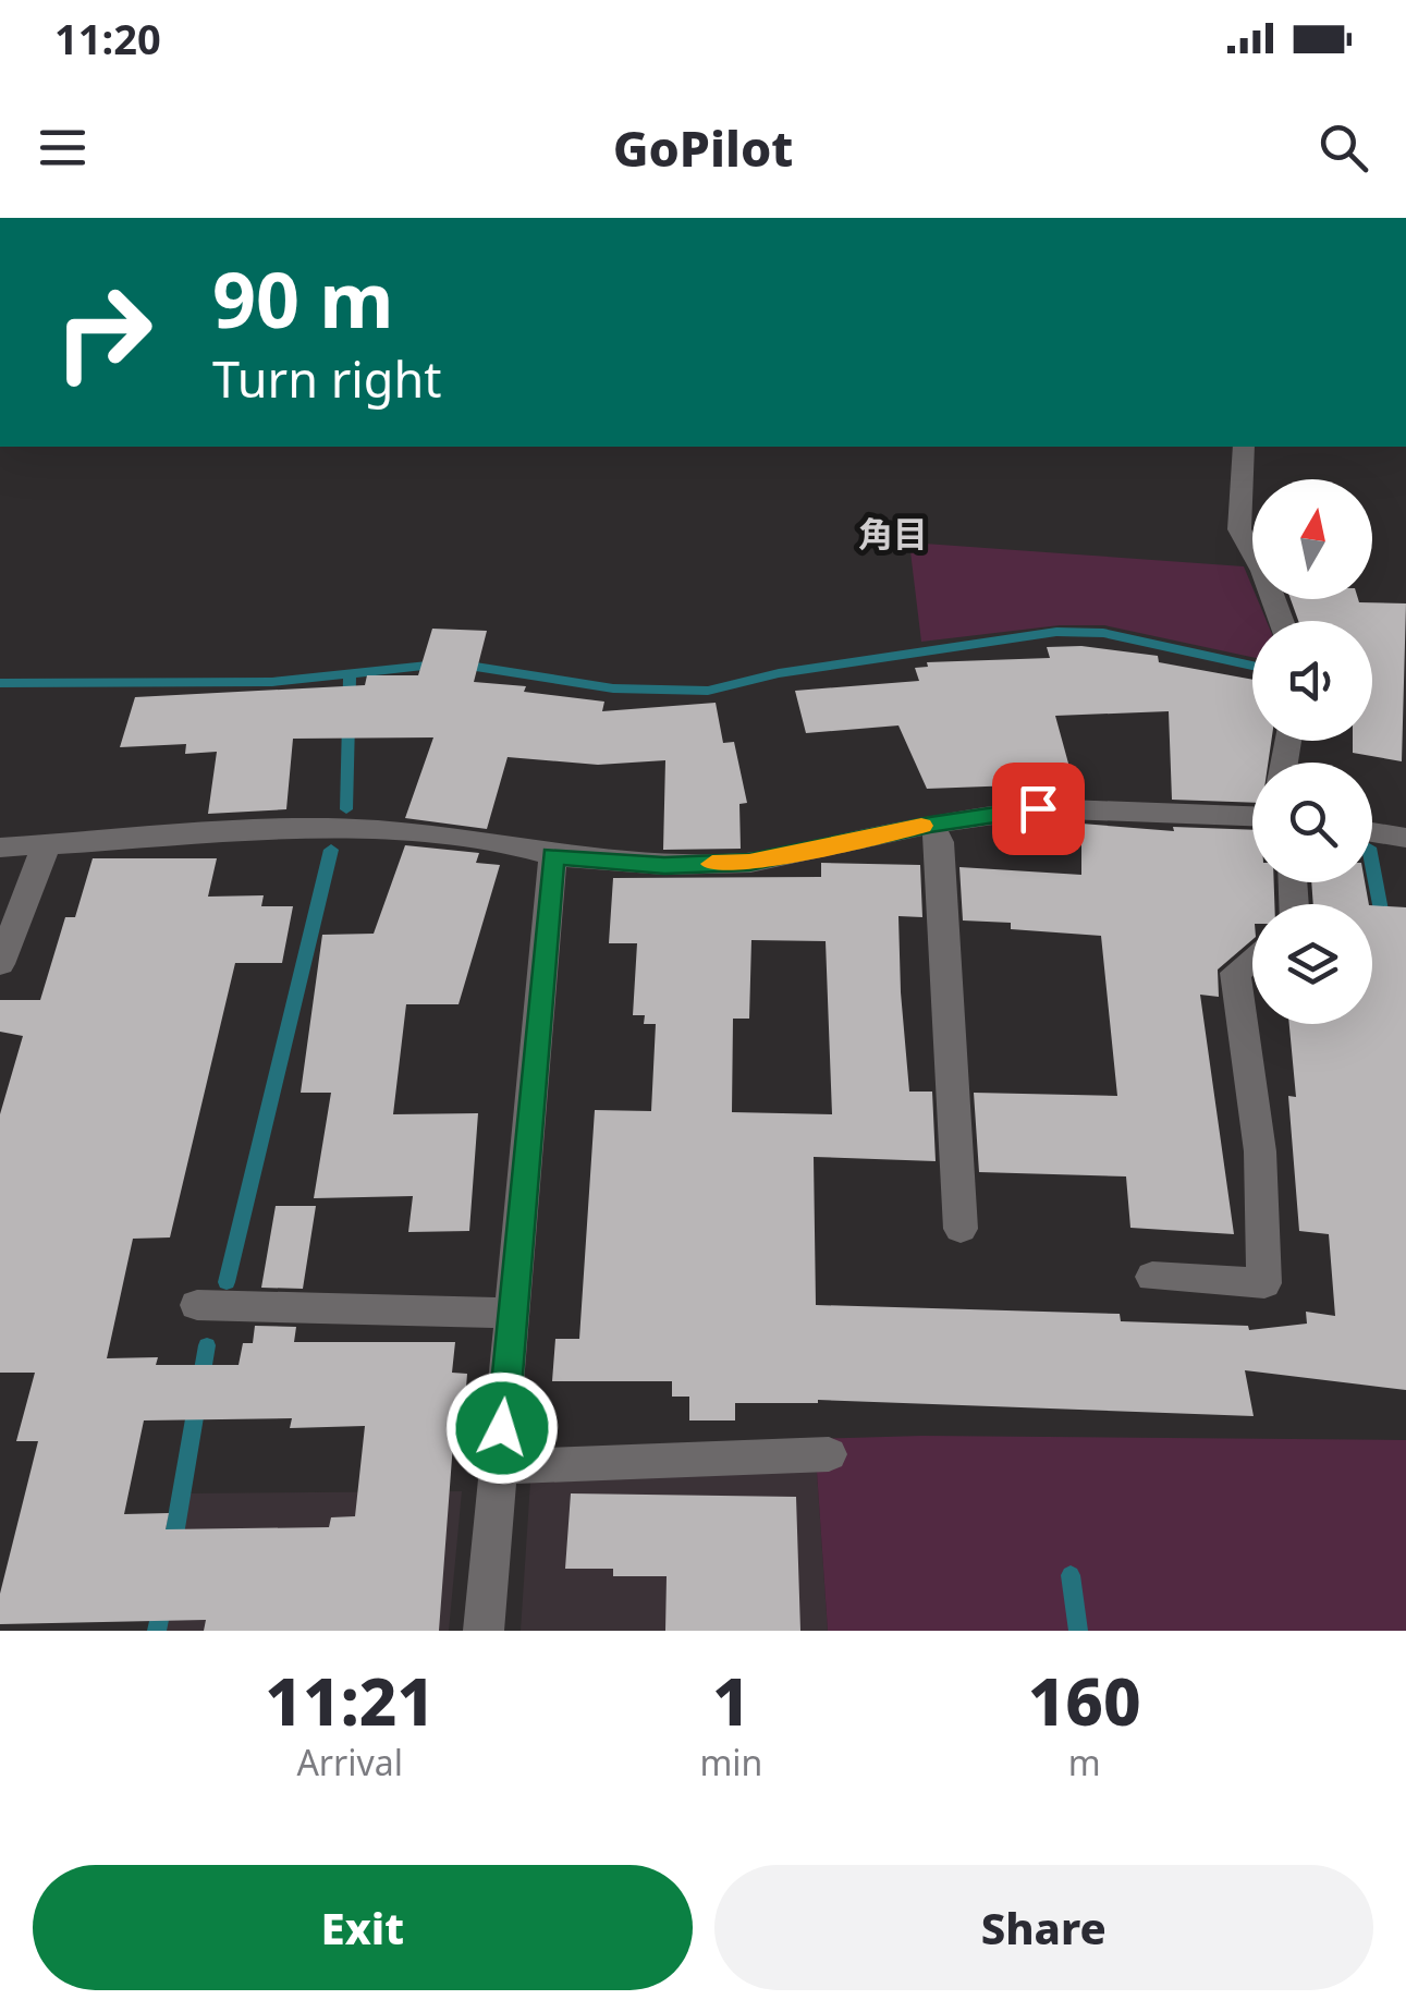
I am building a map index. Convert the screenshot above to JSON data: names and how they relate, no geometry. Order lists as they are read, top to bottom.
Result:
{
  "districts": ["角目"],
  "north": "top",
  "page": {
    "status": "11:20",
    "header": "GoPilot",
    "turn": ["90 m", "Turn right"],
    "eta": [
      "11:21",
      "Arrival",
      "1",
      "min",
      "160",
      "m"
    ],
    "buttons": ["Exit", "Share"]
  }
}
